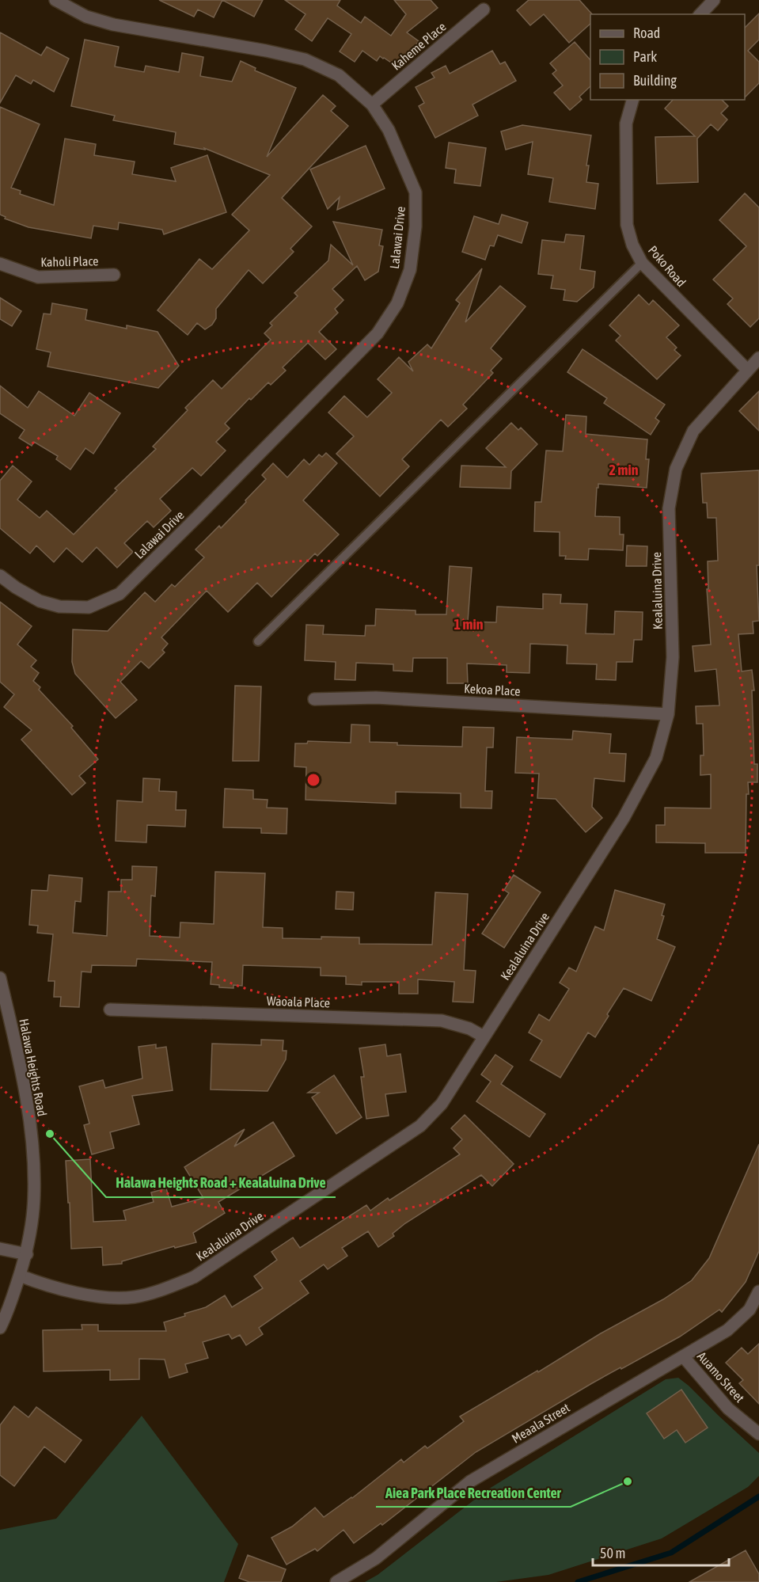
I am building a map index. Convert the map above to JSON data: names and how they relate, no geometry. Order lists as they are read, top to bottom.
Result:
{
  "streets": {
    "street": [
      "Kaheme Place",
      "Lalawai Drive",
      "Kaholi Place",
      "Poko Road",
      "Kealaluina Drive",
      "Kekoa Place",
      "Waoala Place",
      "Halawa Heights Road",
      "Auamo Street",
      "Meaala Street"
    ]
  },
  "crossings": [
    ["Kaheme Place", "Lalawai Drive"],
    ["Poko Road", "Kealaluina Drive"],
    ["Kealaluina Drive", "Kekoa Place"],
    ["Kealaluina Drive", "Waoala Place"],
    ["Kealaluina Drive", "Halawa Heights Road"],
    ["Auamo Street", "Meaala Street"]
  ],
  "places": ["Halawa Heights Road + Kealaluina Drive", "Aiea Park Place Recreation Center"],
  "legend": ["Road", "Park", "Building"],
  "scale_bar": "50 m",
  "rings": ["2 min", "1 min"]
}
